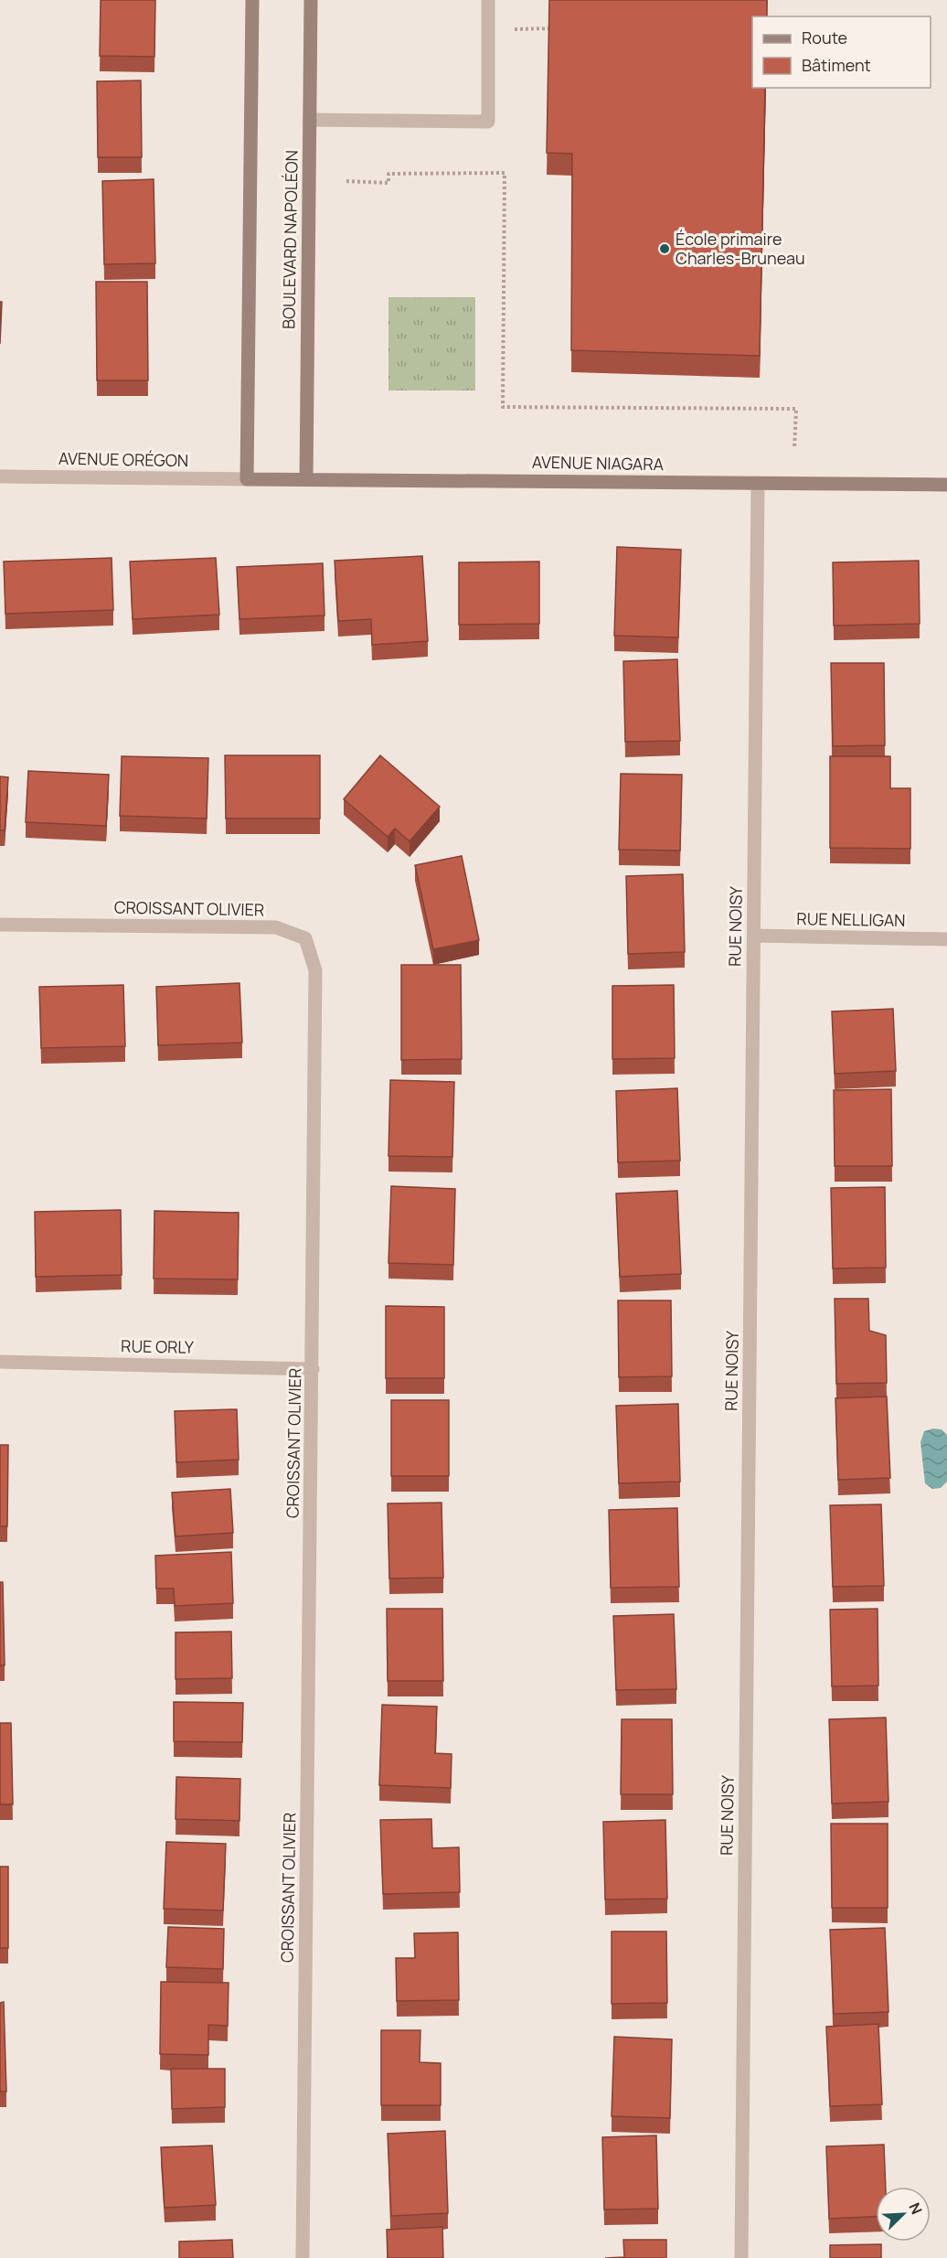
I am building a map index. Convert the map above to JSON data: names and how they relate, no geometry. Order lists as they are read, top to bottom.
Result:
{
  "streets": {
    "street": [
      "BOULEVARD NAPOLÉON",
      "AVENUE ORÉGON",
      "AVENUE NIAGARA",
      "CROISSANT OLIVIER",
      "RUE NELLIGAN",
      "RUE NOISY",
      "RUE ORLY"
    ]
  },
  "crossings": [
    ["BOULEVARD NAPOLÉON", "AVENUE NIAGARA"],
    ["AVENUE ORÉGON", "AVENUE NIAGARA"],
    ["AVENUE NIAGARA", "RUE NOISY"],
    ["CROISSANT OLIVIER", "RUE ORLY"],
    ["RUE NELLIGAN", "RUE NOISY"]
  ],
  "places": ["École primaire Charles-Bruneau"],
  "legend": ["Route", "Bâtiment"],
  "north": "top right"
}
